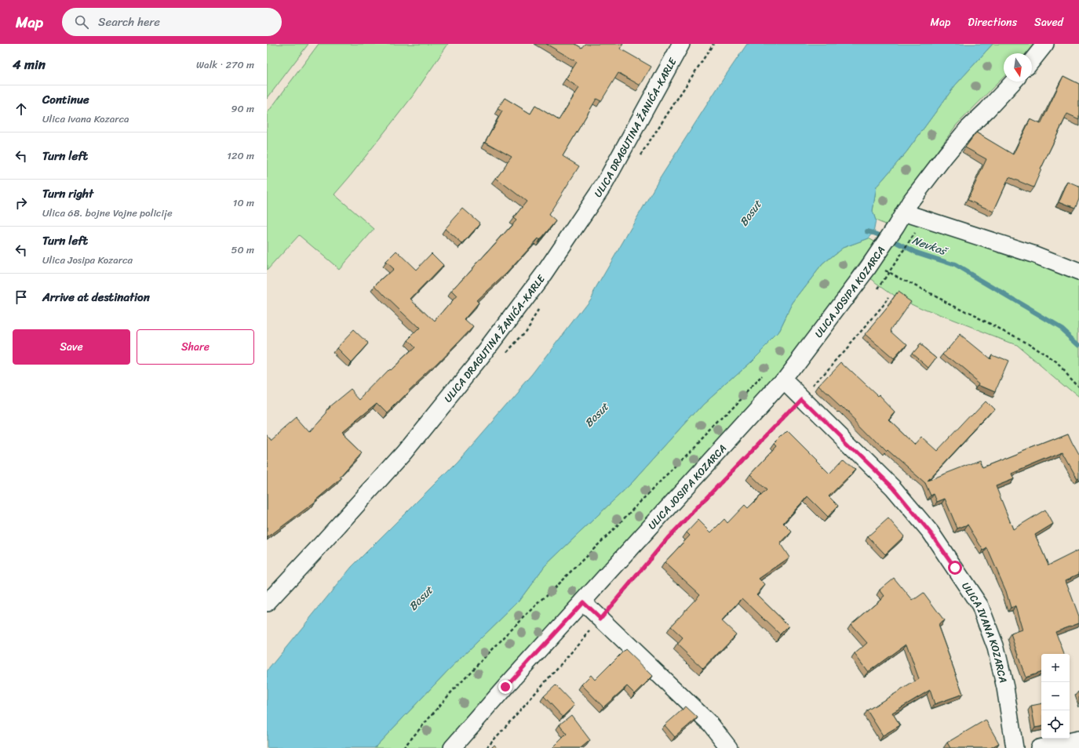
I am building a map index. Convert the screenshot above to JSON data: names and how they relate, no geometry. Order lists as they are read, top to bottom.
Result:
{
  "streets": {
    "street": ["ULICA DRAGUTINA ŽANIĆA-KARLE", "ULICA JOSIPA KOZARCA", "ULICA IVANA KOZARCA"]
  },
  "crossings": [
    ["ULICA JOSIPA KOZARCA", "ULICA IVANA KOZARCA"]
  ],
  "water": ["Bosut", "Nevkoš"],
  "north": "bottom",
  "page": {
    "header": "Map",
    "search": "Search here",
    "nav": ["Map", "Directions", "Saved"],
    "heading": ["4 min", "Walk · 270 m"],
    "list": [
      ["Continue", "Ulica Ivana Kozarca", "90 m"],
      ["Turn left", "120 m"],
      ["Turn right", "Ulica 68. bojne Vojne policije", "10 m"],
      ["Turn left", "Ulica Josipa Kozarca", "50 m"],
      "Arrive at destination"
    ],
    "buttons": ["Save", "Share"],
    "map_buttons": ["+", "−"]
  }
}
